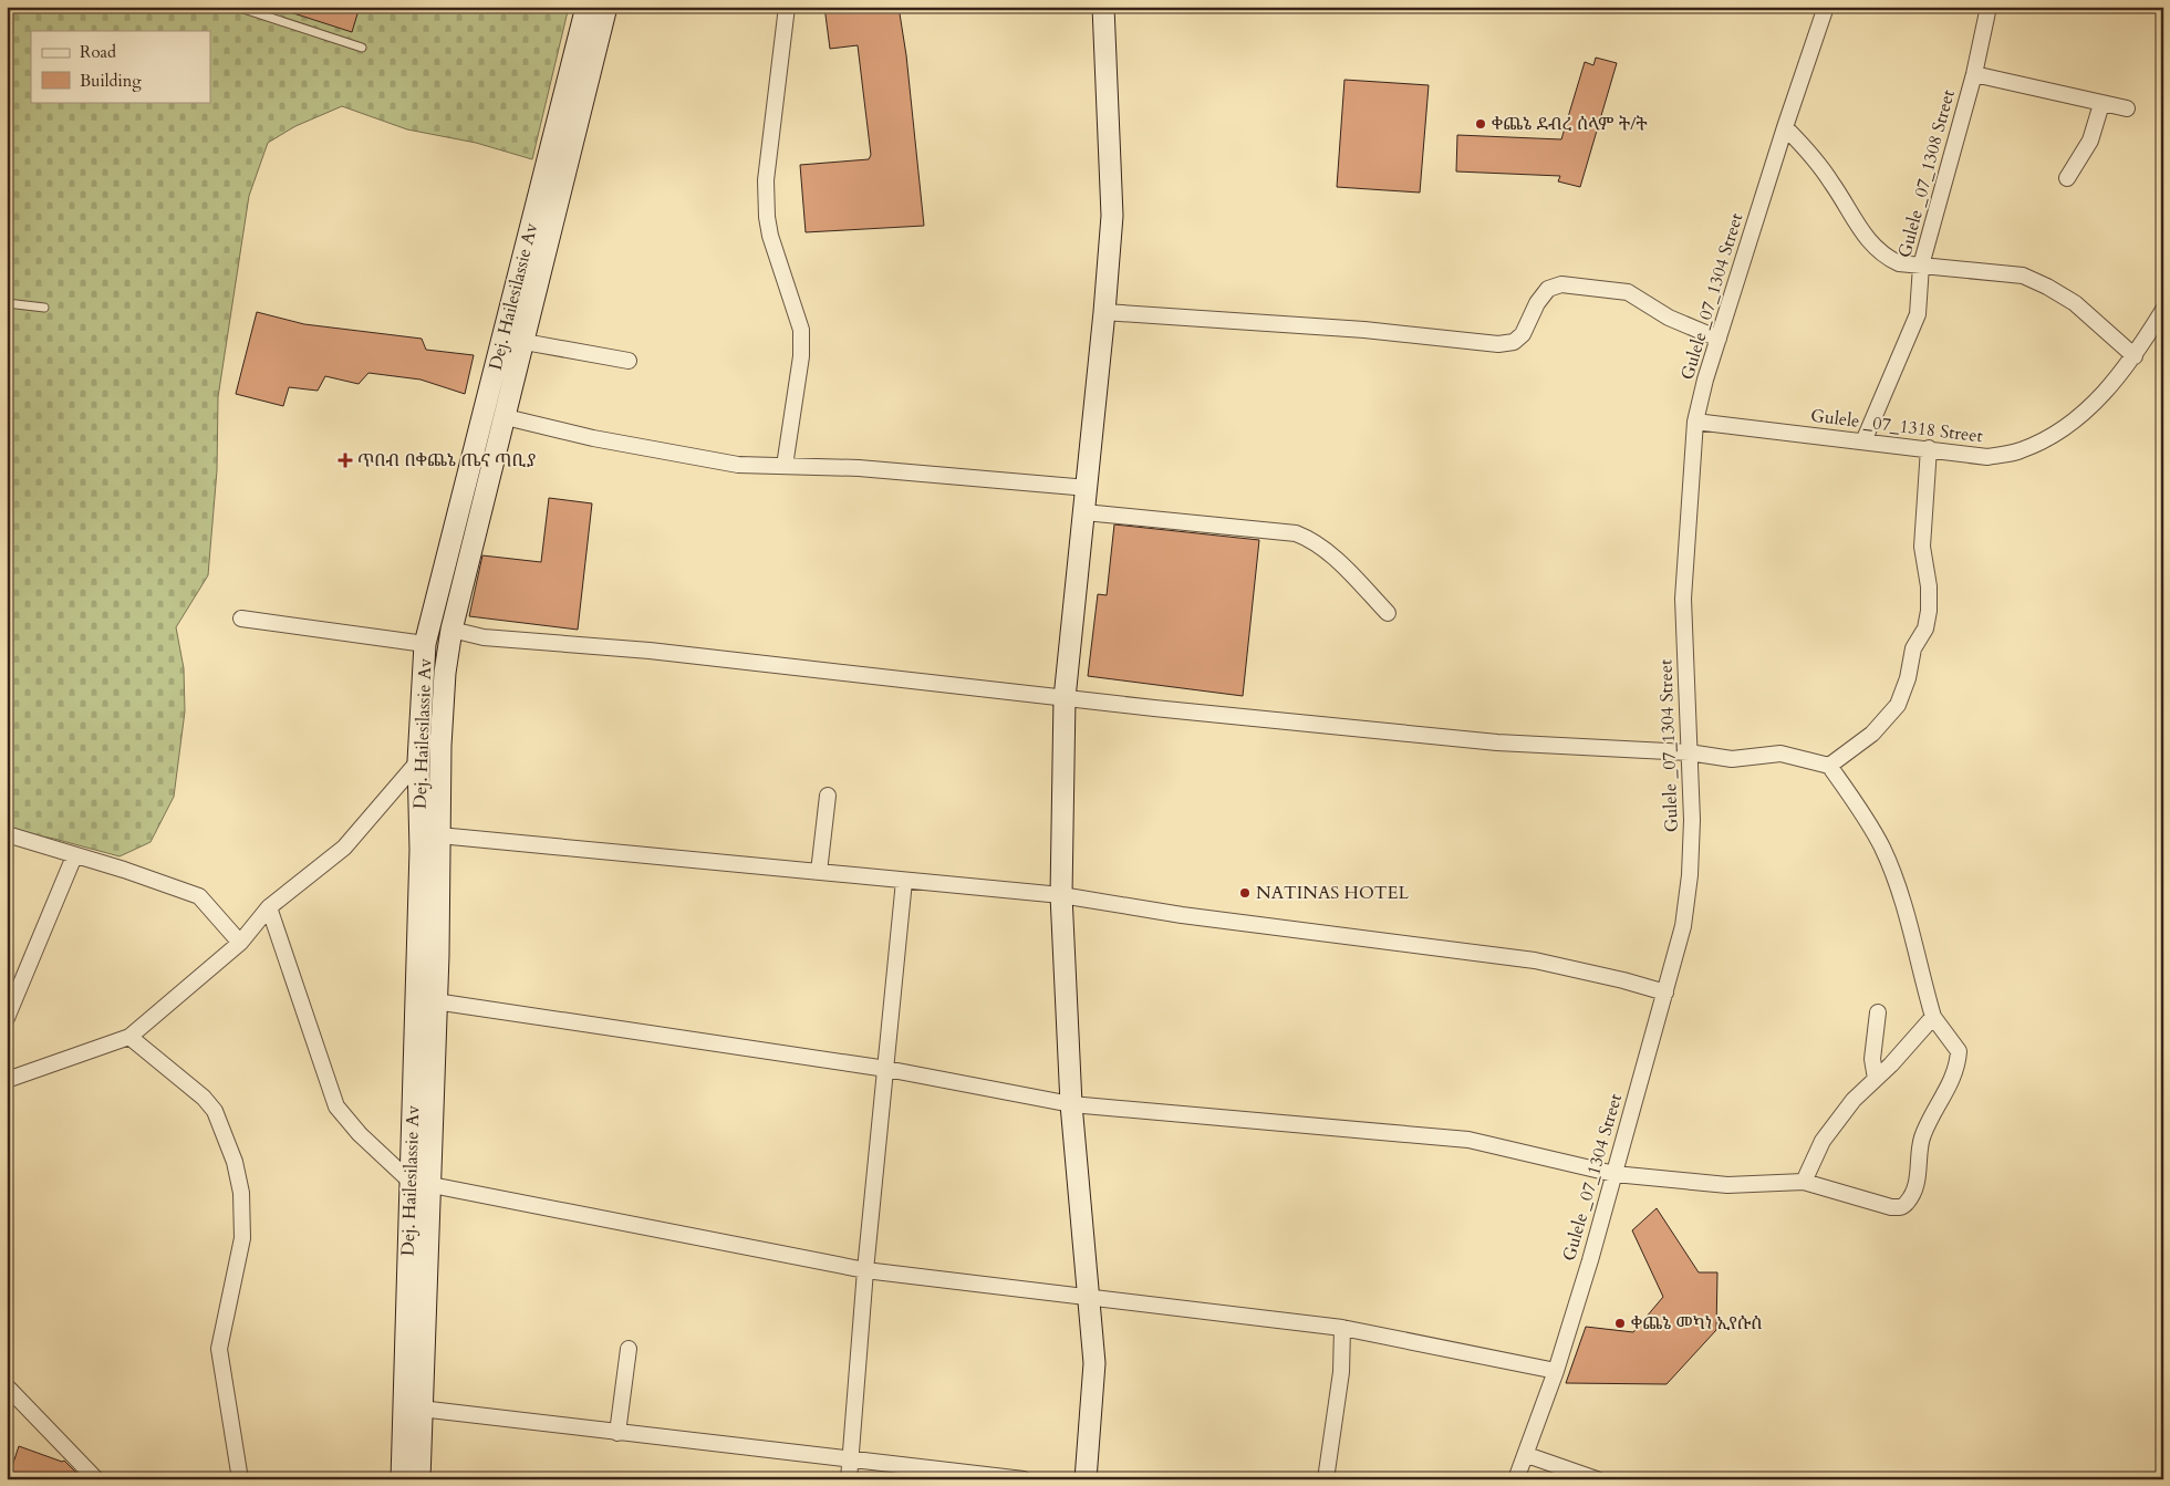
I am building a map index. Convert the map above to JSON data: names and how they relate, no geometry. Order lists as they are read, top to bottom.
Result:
{
  "streets": {
    "main road": ["Dej. Hailesilassie Av"],
    "street": ["Gulele _07_1308 Street", "Gulele _07_1304 Street", "Gulele _07_1318 Street"]
  },
  "crossings": [
    ["Gulele _07_1308 Street", "Gulele _07_1318 Street"],
    ["Gulele _07_1304 Street", "Gulele _07_1318 Street"]
  ],
  "places": {
    "other": ["ቀጨኔ ደብረ ሰላም ት/ት", "NATINAS HOTEL", "ቀጨኔ መካነ ኢየሱስ"],
    "health": ["ጥበብ በቀጨኔ ጤና ጣቢያ"]
  },
  "legend": ["Road", "Building"]
}
